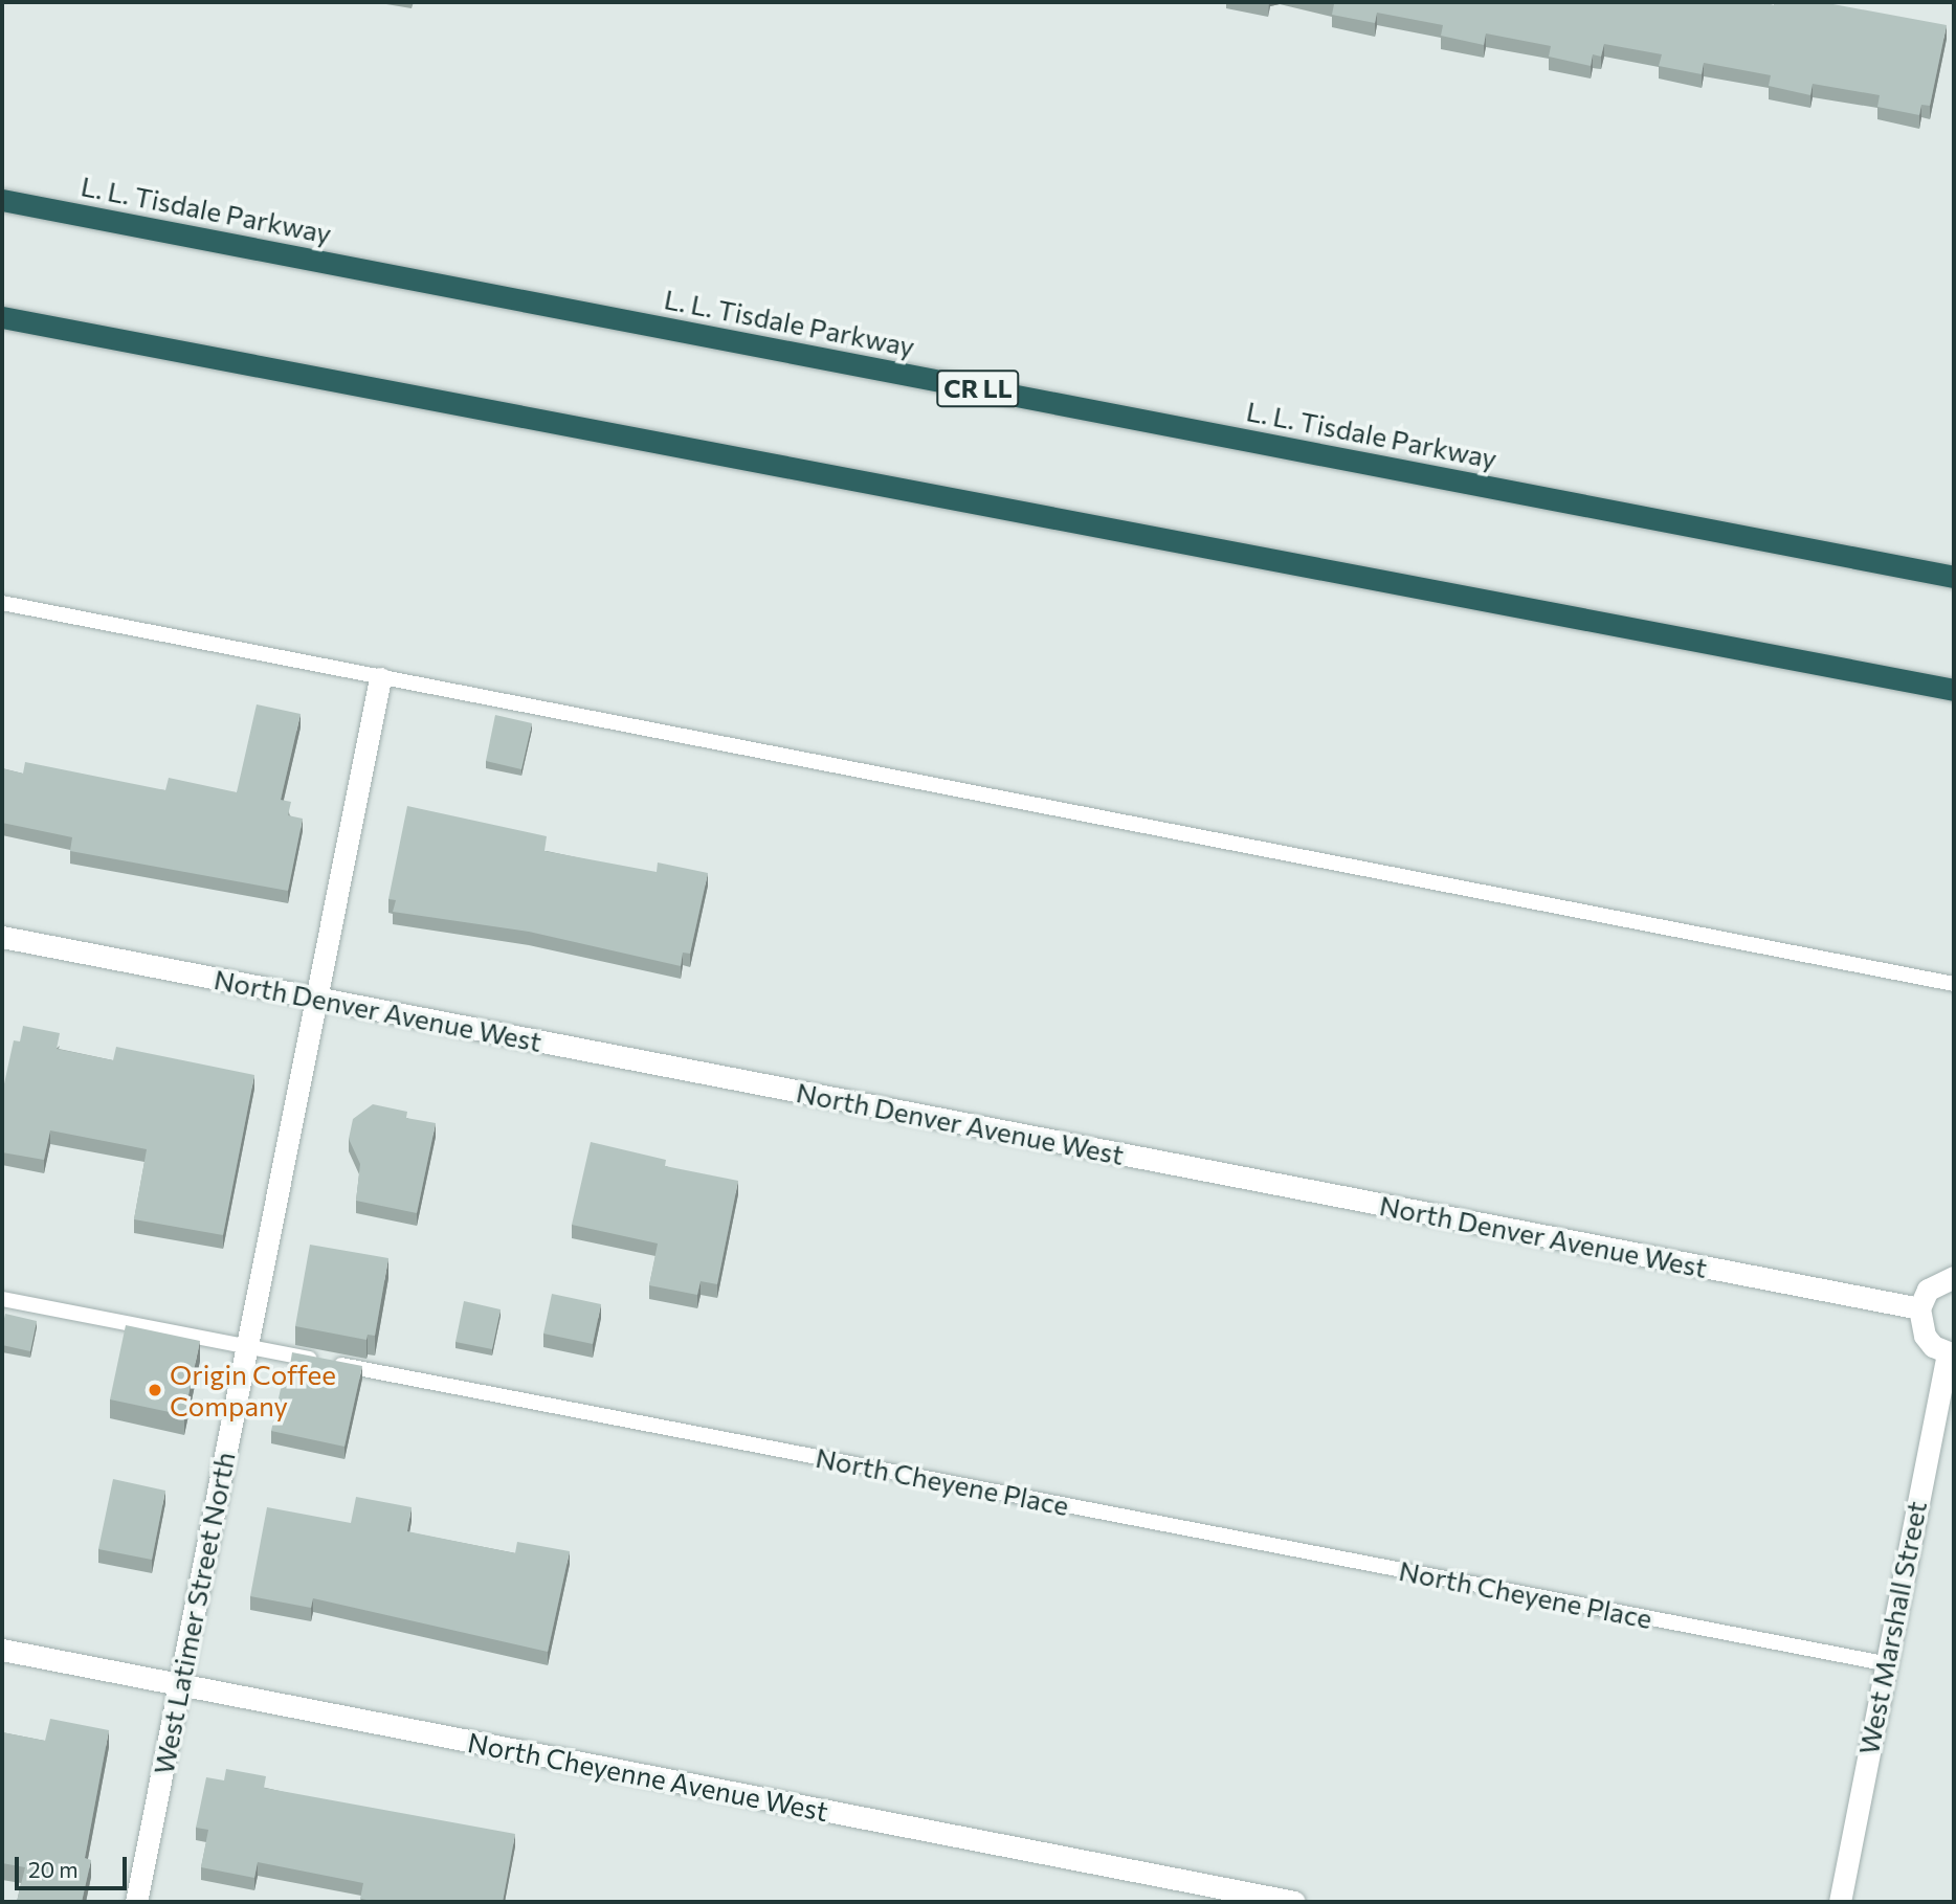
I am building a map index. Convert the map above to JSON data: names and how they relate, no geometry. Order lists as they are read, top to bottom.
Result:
{
  "streets": {
    "highway": ["L. L. Tisdale Parkway", "CR LL"],
    "street": [
      "North Denver Avenue West",
      "West Latimer Street North",
      "West Marshall Street",
      "North Cheyenne Avenue West"
    ],
    "lane": ["North Cheyene Place"]
  },
  "crossings": [
    ["North Denver Avenue West", "West Latimer Street North"],
    ["North Cheyene Place", "West Latimer Street North"],
    ["North Cheyene Place", "West Marshall Street"],
    ["West Latimer Street North", "North Cheyenne Avenue West"]
  ],
  "places": ["Origin Coffee Company"],
  "scale_bar": "20 m"
}
